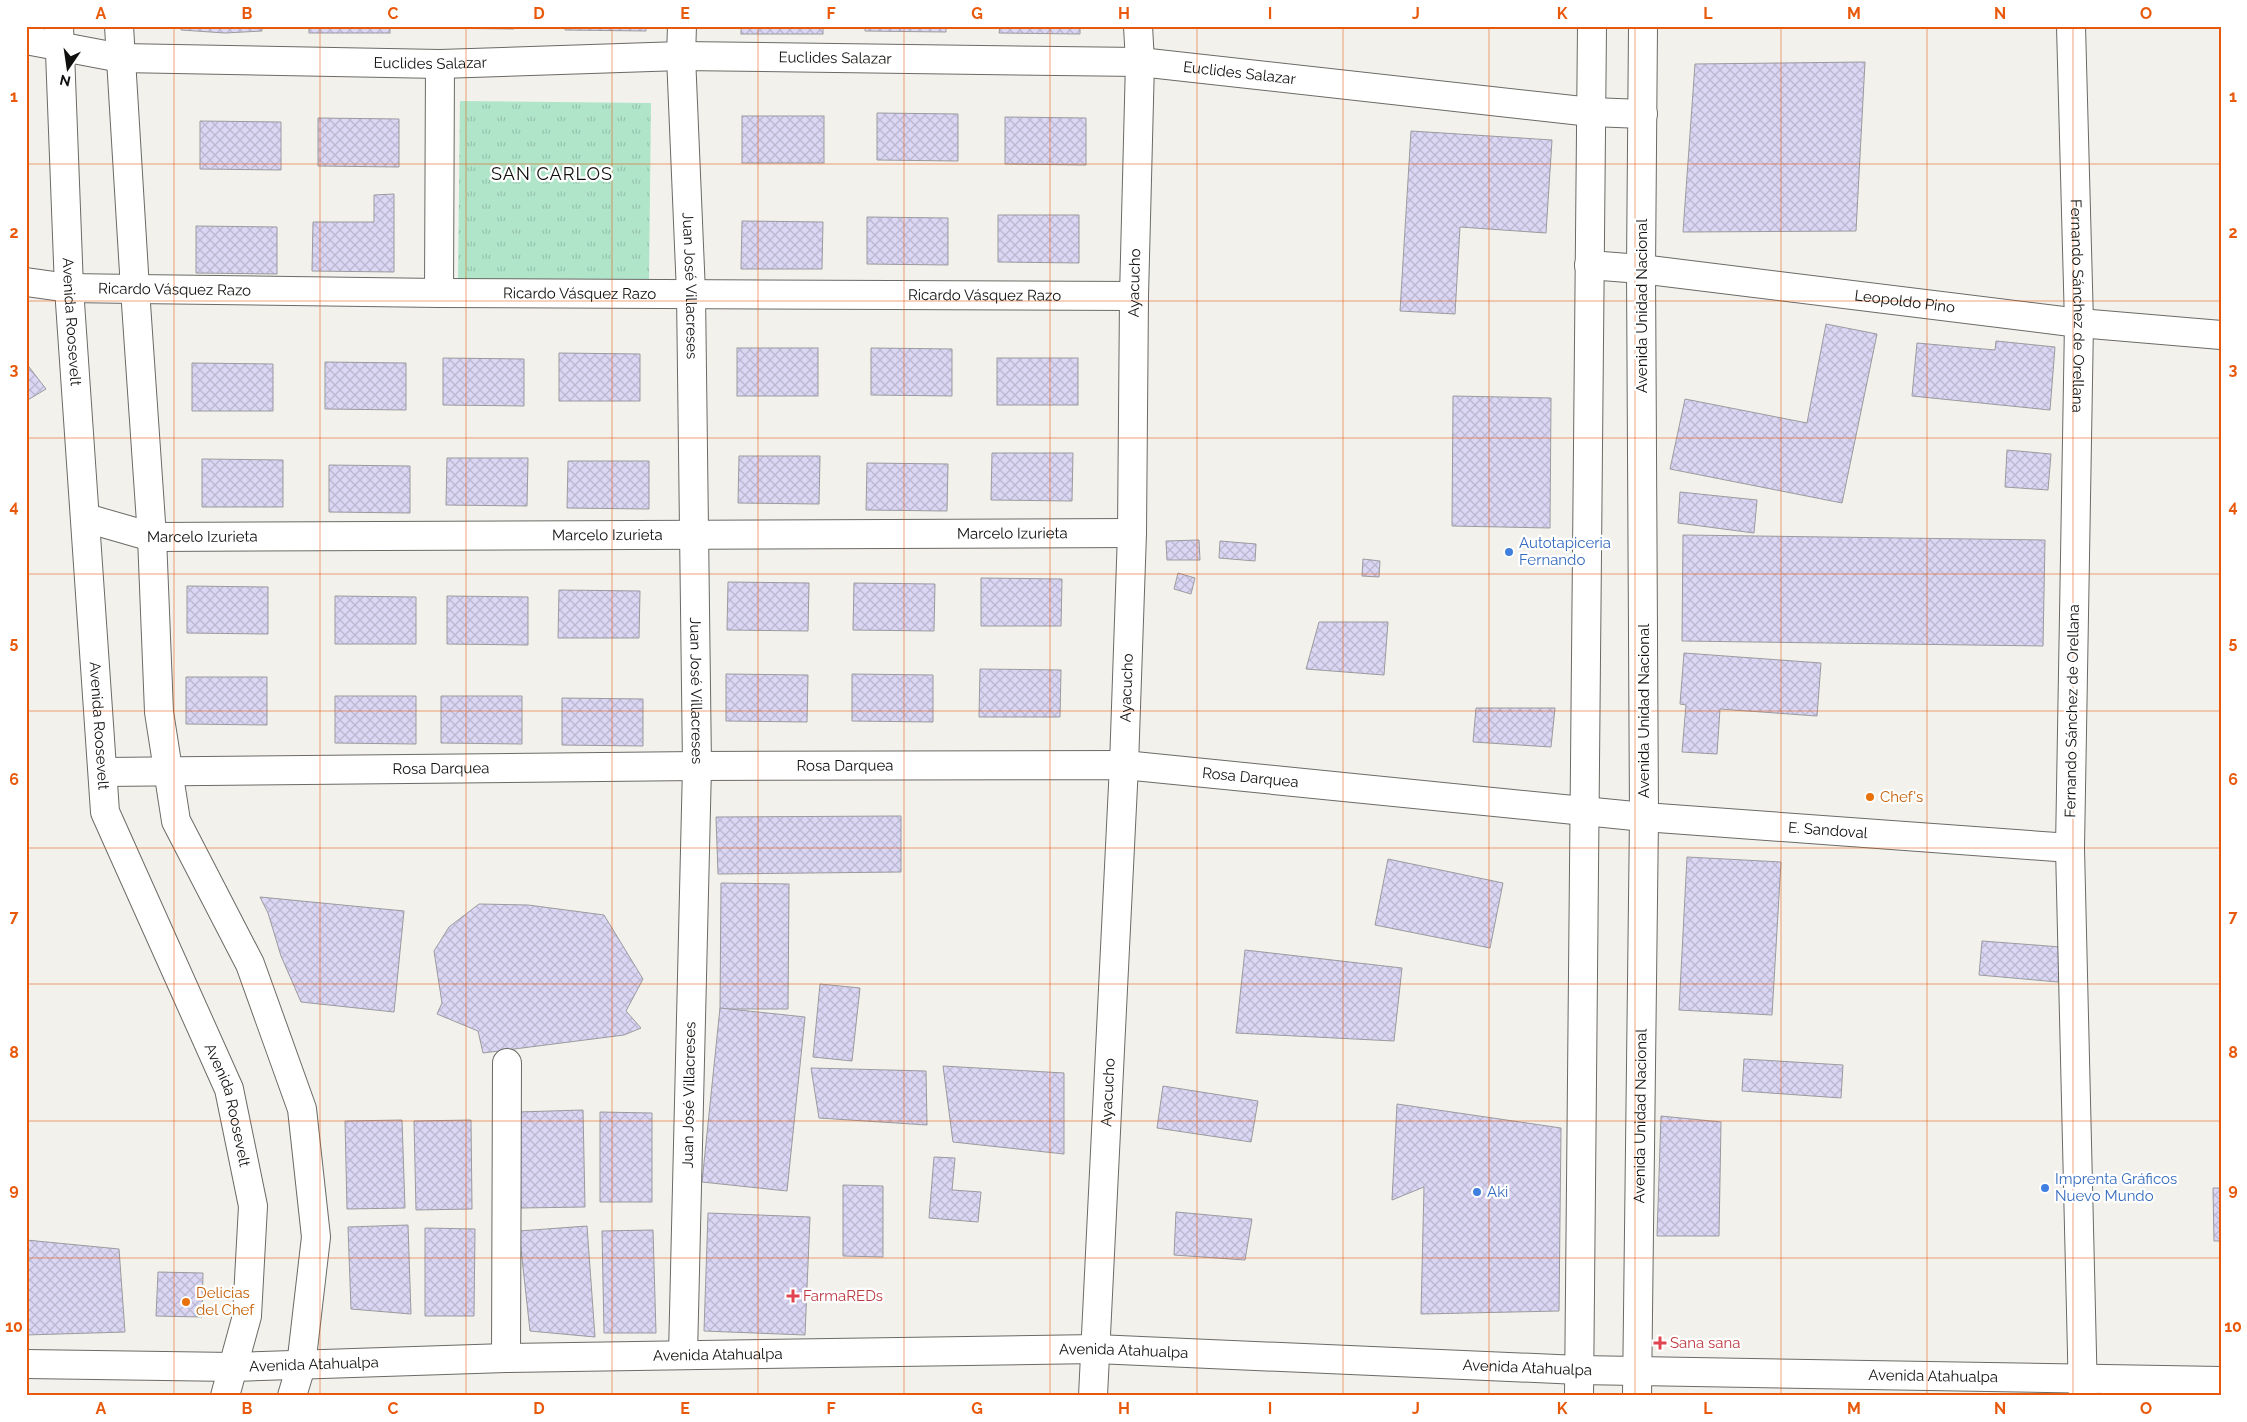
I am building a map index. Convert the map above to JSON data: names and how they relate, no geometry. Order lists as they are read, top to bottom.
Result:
{
  "streets": {
    "street": [
      "Euclides Salazar",
      "Ayacucho",
      "Juan José Villacreses",
      "Ricardo Vásquez Razo",
      "Leopoldo Pino",
      "Avenida Unidad Nacional",
      "Fernando Sánchez de Orellana",
      "Avenida Roosevelt",
      "Marcelo Izurieta",
      "Rosa Darquea",
      "E. Sandoval",
      "Avenida Atahualpa"
    ]
  },
  "crossings": [
    ["Euclides Salazar", "Ayacucho"],
    ["Euclides Salazar", "Juan José Villacreses"],
    ["Euclides Salazar", "Avenida Unidad Nacional"],
    ["Euclides Salazar", "Avenida Roosevelt"],
    ["Ayacucho", "Ricardo Vásquez Razo"],
    ["Ayacucho", "Marcelo Izurieta"],
    ["Ayacucho", "Rosa Darquea"],
    ["Ayacucho", "Avenida Atahualpa"],
    ["Juan José Villacreses", "Ricardo Vásquez Razo"],
    ["Juan José Villacreses", "Marcelo Izurieta"],
    ["Juan José Villacreses", "Rosa Darquea"],
    ["Juan José Villacreses", "Avenida Atahualpa"],
    ["Ricardo Vásquez Razo", "Avenida Roosevelt"],
    ["Leopoldo Pino", "Avenida Unidad Nacional"],
    ["Leopoldo Pino", "Fernando Sánchez de Orellana"],
    ["Avenida Unidad Nacional", "E. Sandoval"],
    ["Avenida Unidad Nacional", "Avenida Atahualpa"],
    ["Fernando Sánchez de Orellana", "E. Sandoval"],
    ["Fernando Sánchez de Orellana", "Avenida Atahualpa"],
    ["Avenida Roosevelt", "Marcelo Izurieta"],
    ["Avenida Roosevelt", "Rosa Darquea"],
    ["Avenida Roosevelt", "Avenida Atahualpa"],
    ["Rosa Darquea", "E. Sandoval"]
  ],
  "districts": ["SAN CARLOS"],
  "places": {
    "other": [
      "Autotapiceria Fernando",
      "Chef's",
      "Imprenta Gráficos Nuevo Mundo",
      "Aki",
      "Delicias del Chef"
    ],
    "health": ["FarmaREDs", "Sana sana"]
  },
  "north": "bottom",
  "grid": {
    "columns": [
      "A",
      "B",
      "C",
      "D",
      "E",
      "F",
      "G",
      "H",
      "I",
      "J",
      "K",
      "L",
      "M",
      "N",
      "O"
    ],
    "rows": [
      "1",
      "2",
      "3",
      "4",
      "5",
      "6",
      "7",
      "8",
      "9",
      "10"
    ]
  }
}
